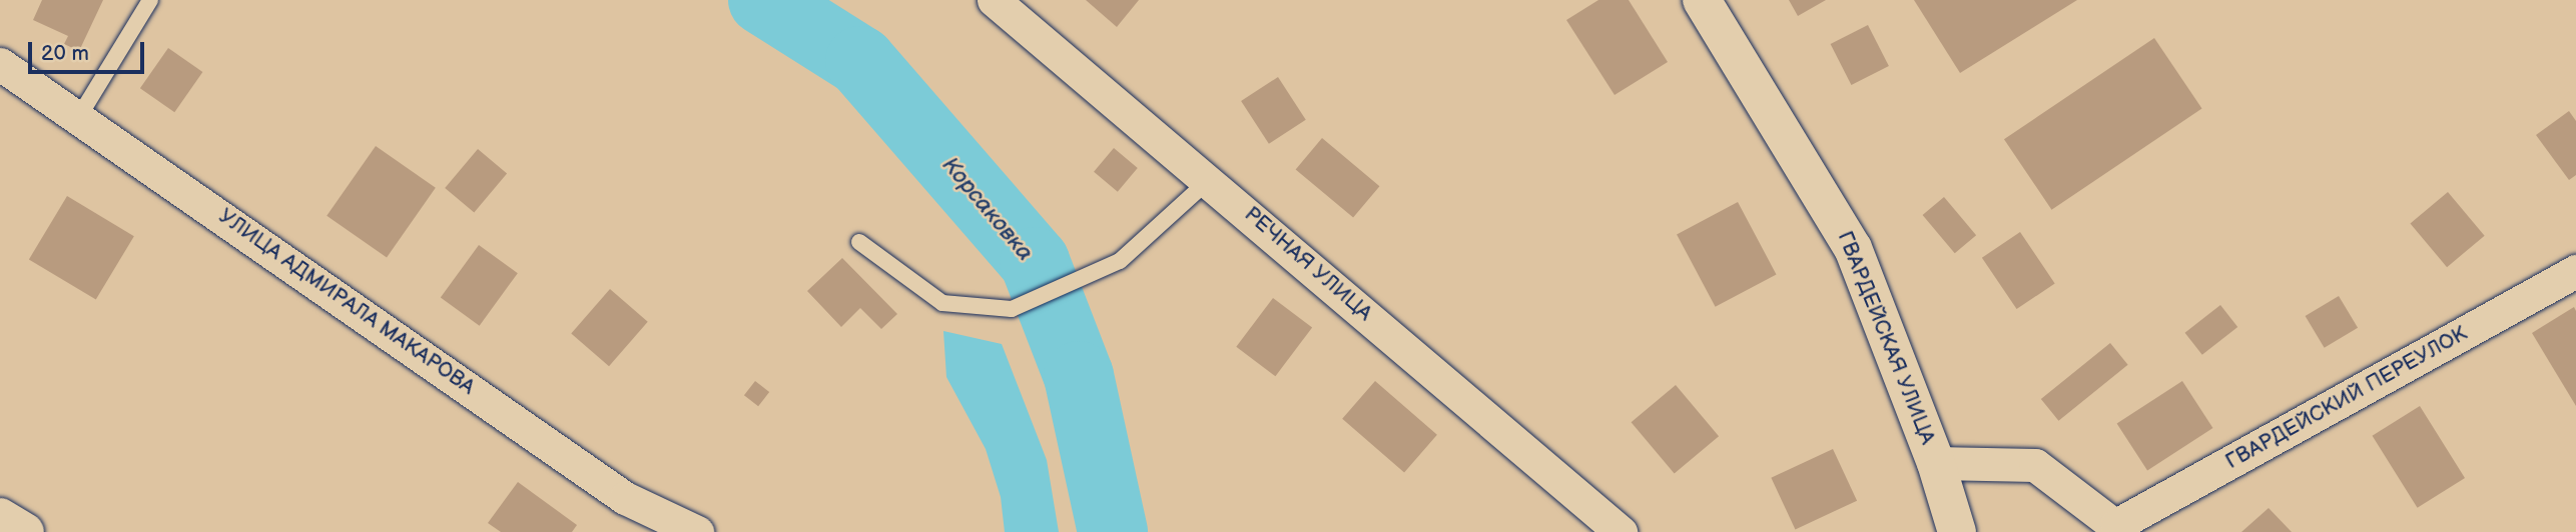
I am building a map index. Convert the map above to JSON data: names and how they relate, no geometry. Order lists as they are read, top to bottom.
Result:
{
  "streets": {
    "main road": ["ГВАРДЕЙСКАЯ УЛИЦА"],
    "street": ["РЕЧНАЯ УЛИЦА", "УЛИЦА АДМИРАЛА МАКАРОВА", "ГВАРДЕЙСКИЙ ПЕРЕУЛОК"]
  },
  "crossings": [
    ["ГВАРДЕЙСКАЯ УЛИЦА", "ГВАРДЕЙСКИЙ ПЕРЕУЛОК"]
  ],
  "water": ["Корсаковка"],
  "scale_bar": "20 m"
}
